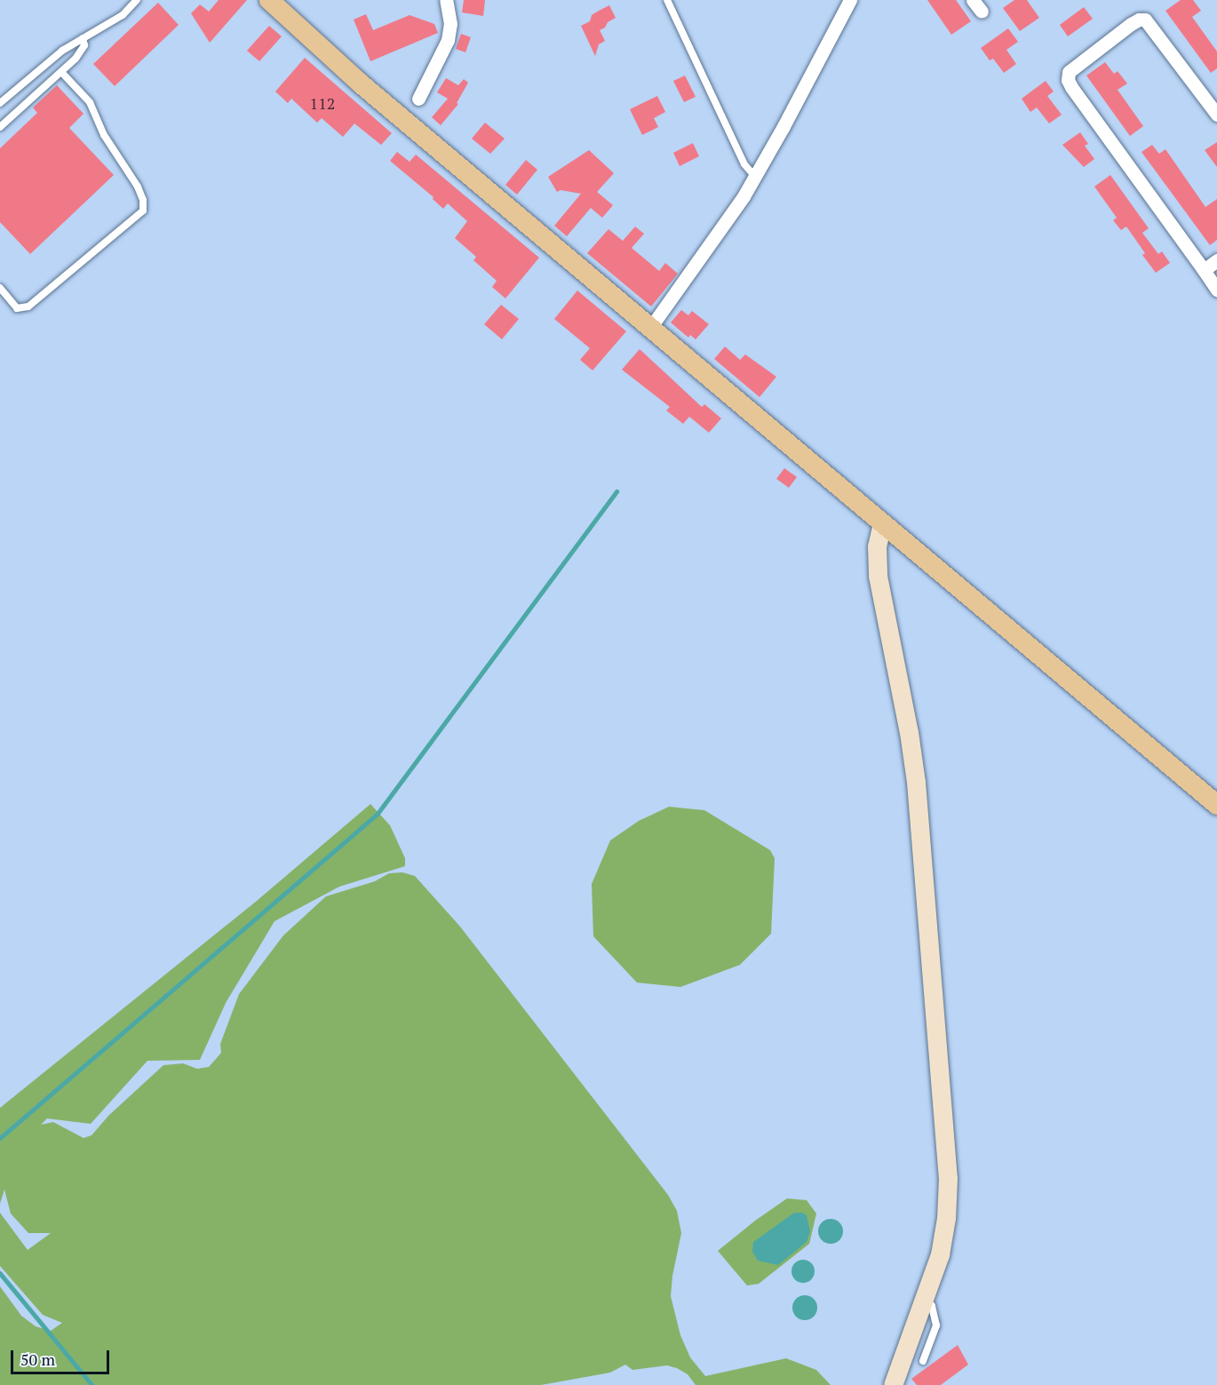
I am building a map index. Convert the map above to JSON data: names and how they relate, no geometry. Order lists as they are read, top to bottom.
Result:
{
  "house_numbers": ["112"],
  "scale_bar": "50 m"
}
